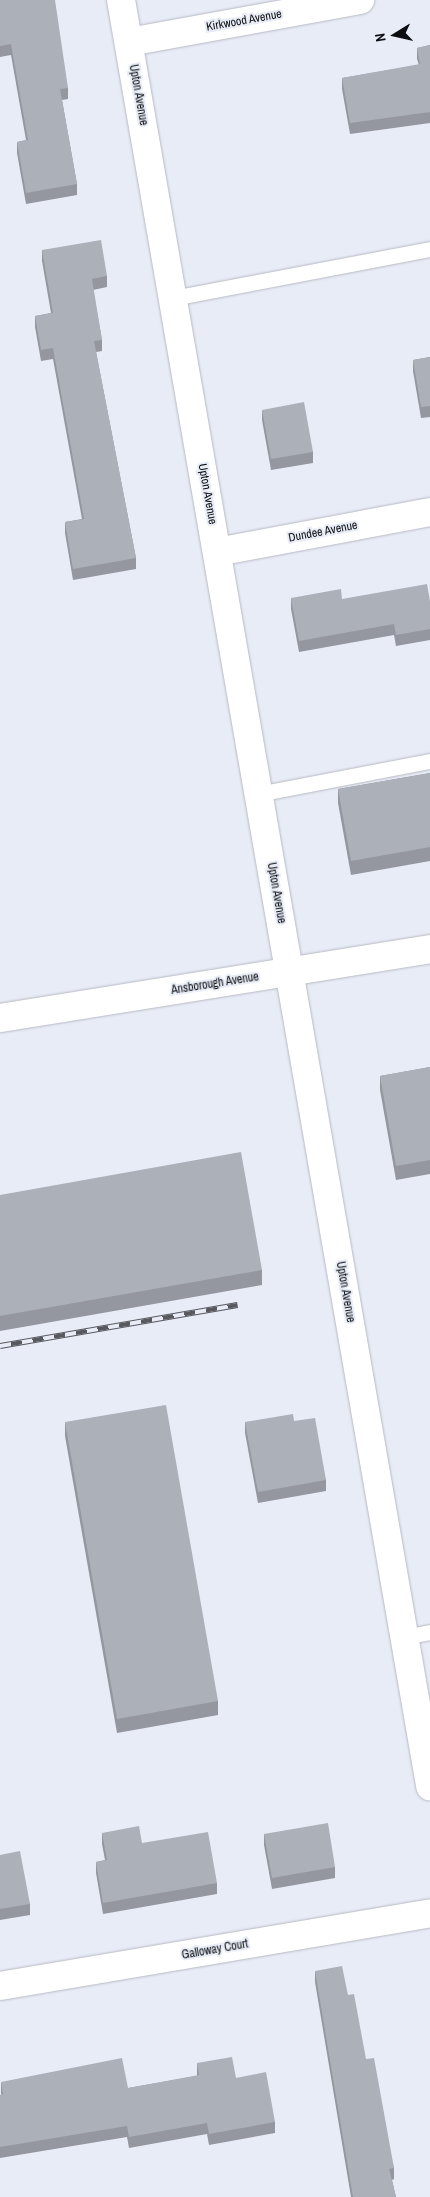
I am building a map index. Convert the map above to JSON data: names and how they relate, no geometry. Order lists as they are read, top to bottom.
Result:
{
  "streets": {
    "street": [
      "Kirkwood Avenue",
      "Upton Avenue",
      "Dundee Avenue",
      "Ansborough Avenue",
      "Galloway Court"
    ]
  },
  "crossings": [
    ["Kirkwood Avenue", "Upton Avenue"],
    ["Upton Avenue", "Dundee Avenue"],
    ["Upton Avenue", "Ansborough Avenue"]
  ],
  "north": "left"
}
